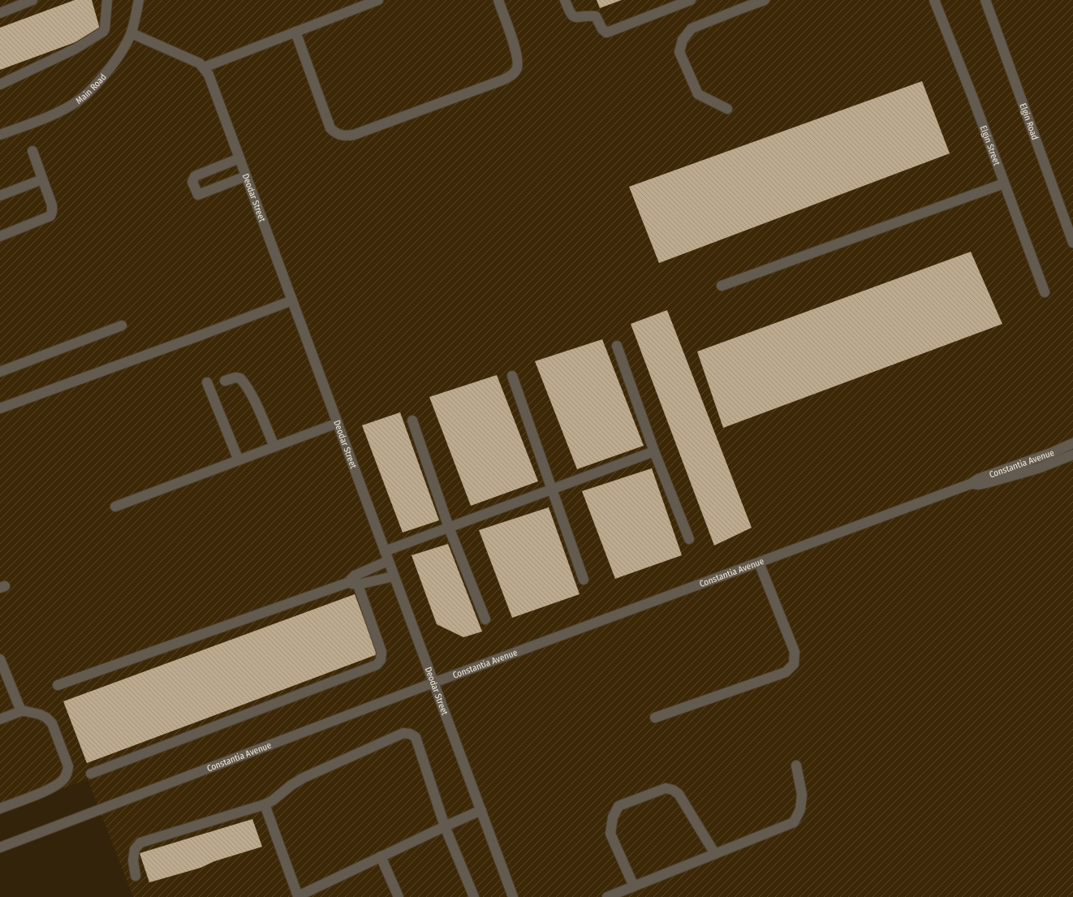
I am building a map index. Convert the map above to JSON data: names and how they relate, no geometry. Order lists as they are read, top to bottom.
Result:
{
  "streets": {
    "street": [
      "Main Road",
      "Elgin Road",
      "Elgin Street",
      "Deodar Street",
      "Constantia Avenue"
    ]
  },
  "crossings": [
    ["Deodar Street", "Constantia Avenue"]
  ]
}
